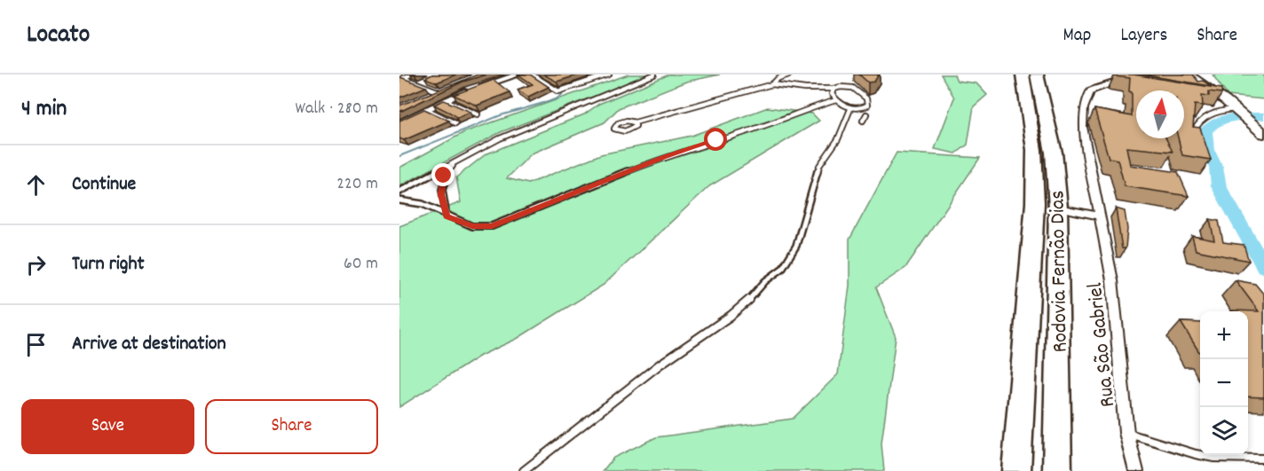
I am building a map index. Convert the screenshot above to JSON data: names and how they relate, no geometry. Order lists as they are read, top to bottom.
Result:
{
  "streets": {
    "highway": ["Rodovia Fernão Dias"],
    "street": ["Rua São Gabriel"]
  },
  "north": "top",
  "page": {
    "header": "Locato",
    "nav": ["Map", "Layers", "Share"],
    "heading": ["4 min", "Walk · 280 m"],
    "list": [
      ["Continue", "220 m"],
      ["Turn right", "60 m"],
      "Arrive at destination"
    ],
    "map_buttons": ["+", "−"],
    "buttons": ["Save", "Share"]
  }
}
